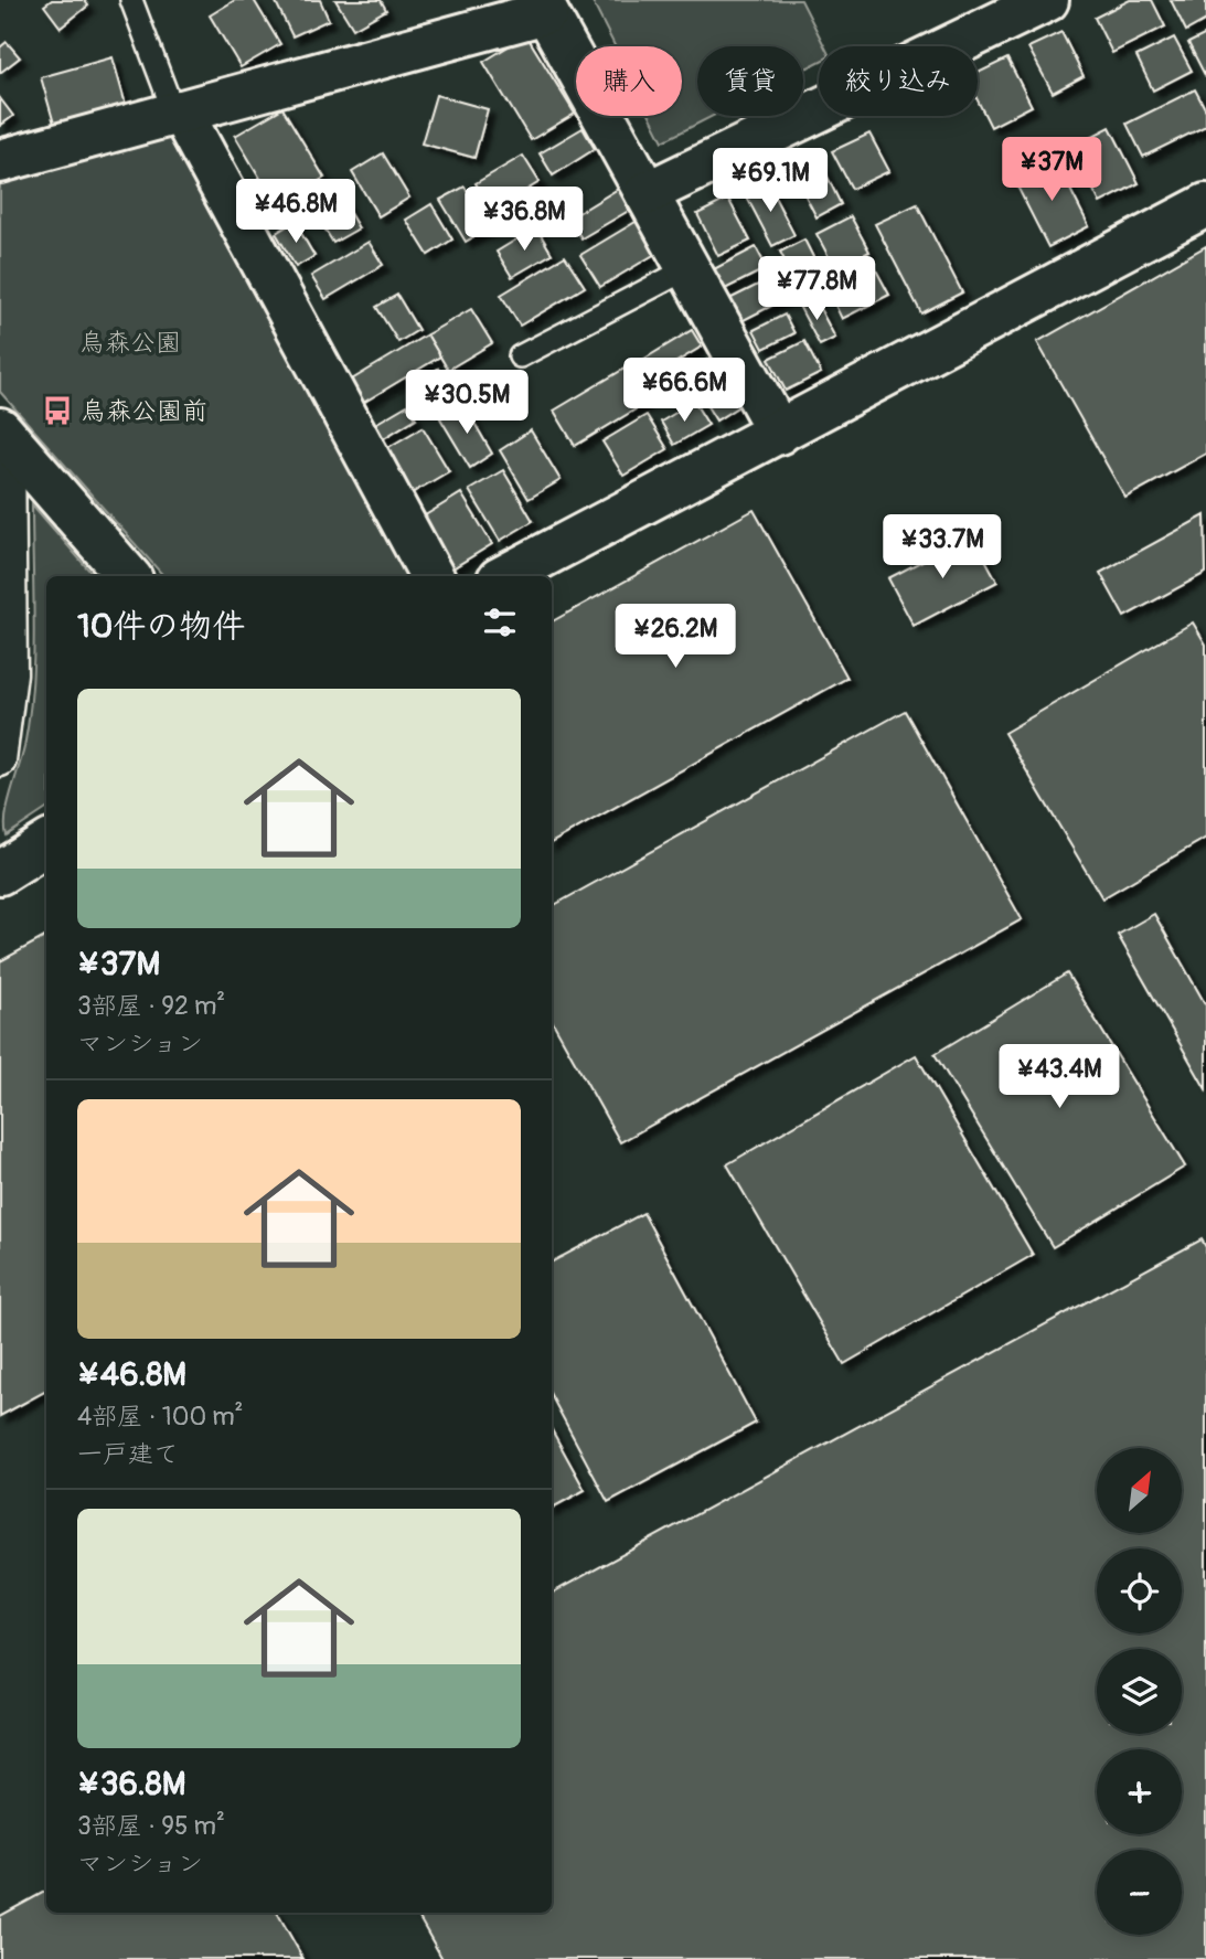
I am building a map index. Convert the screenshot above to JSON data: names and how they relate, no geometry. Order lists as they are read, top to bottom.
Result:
{
  "parks": ["烏森公園"],
  "places": {
    "bus stop": ["烏森公園前"]
  },
  "north": "top right",
  "page": {
    "chip": ["購入", "賃貸", "絞り込み"],
    "price": [
      "¥37M",
      "¥69.1M",
      "¥46.8M",
      "¥36.8M",
      "¥77.8M",
      "¥66.6M",
      "¥30.5M",
      "¥33.7M",
      "¥26.2M",
      "¥43.4M"
    ],
    "heading": "10件の物件",
    "list": [
      {
        "name": "¥37M",
        "note": "3部屋 · 92 m² · マンション"
      },
      {
        "name": "¥46.8M",
        "note": "4部屋 · 100 m² · 一戸建て"
      },
      {
        "name": "¥36.8M",
        "note": "3部屋 · 95 m² · マンション"
      }
    ],
    "map_buttons": ["+", "−"]
  }
}
